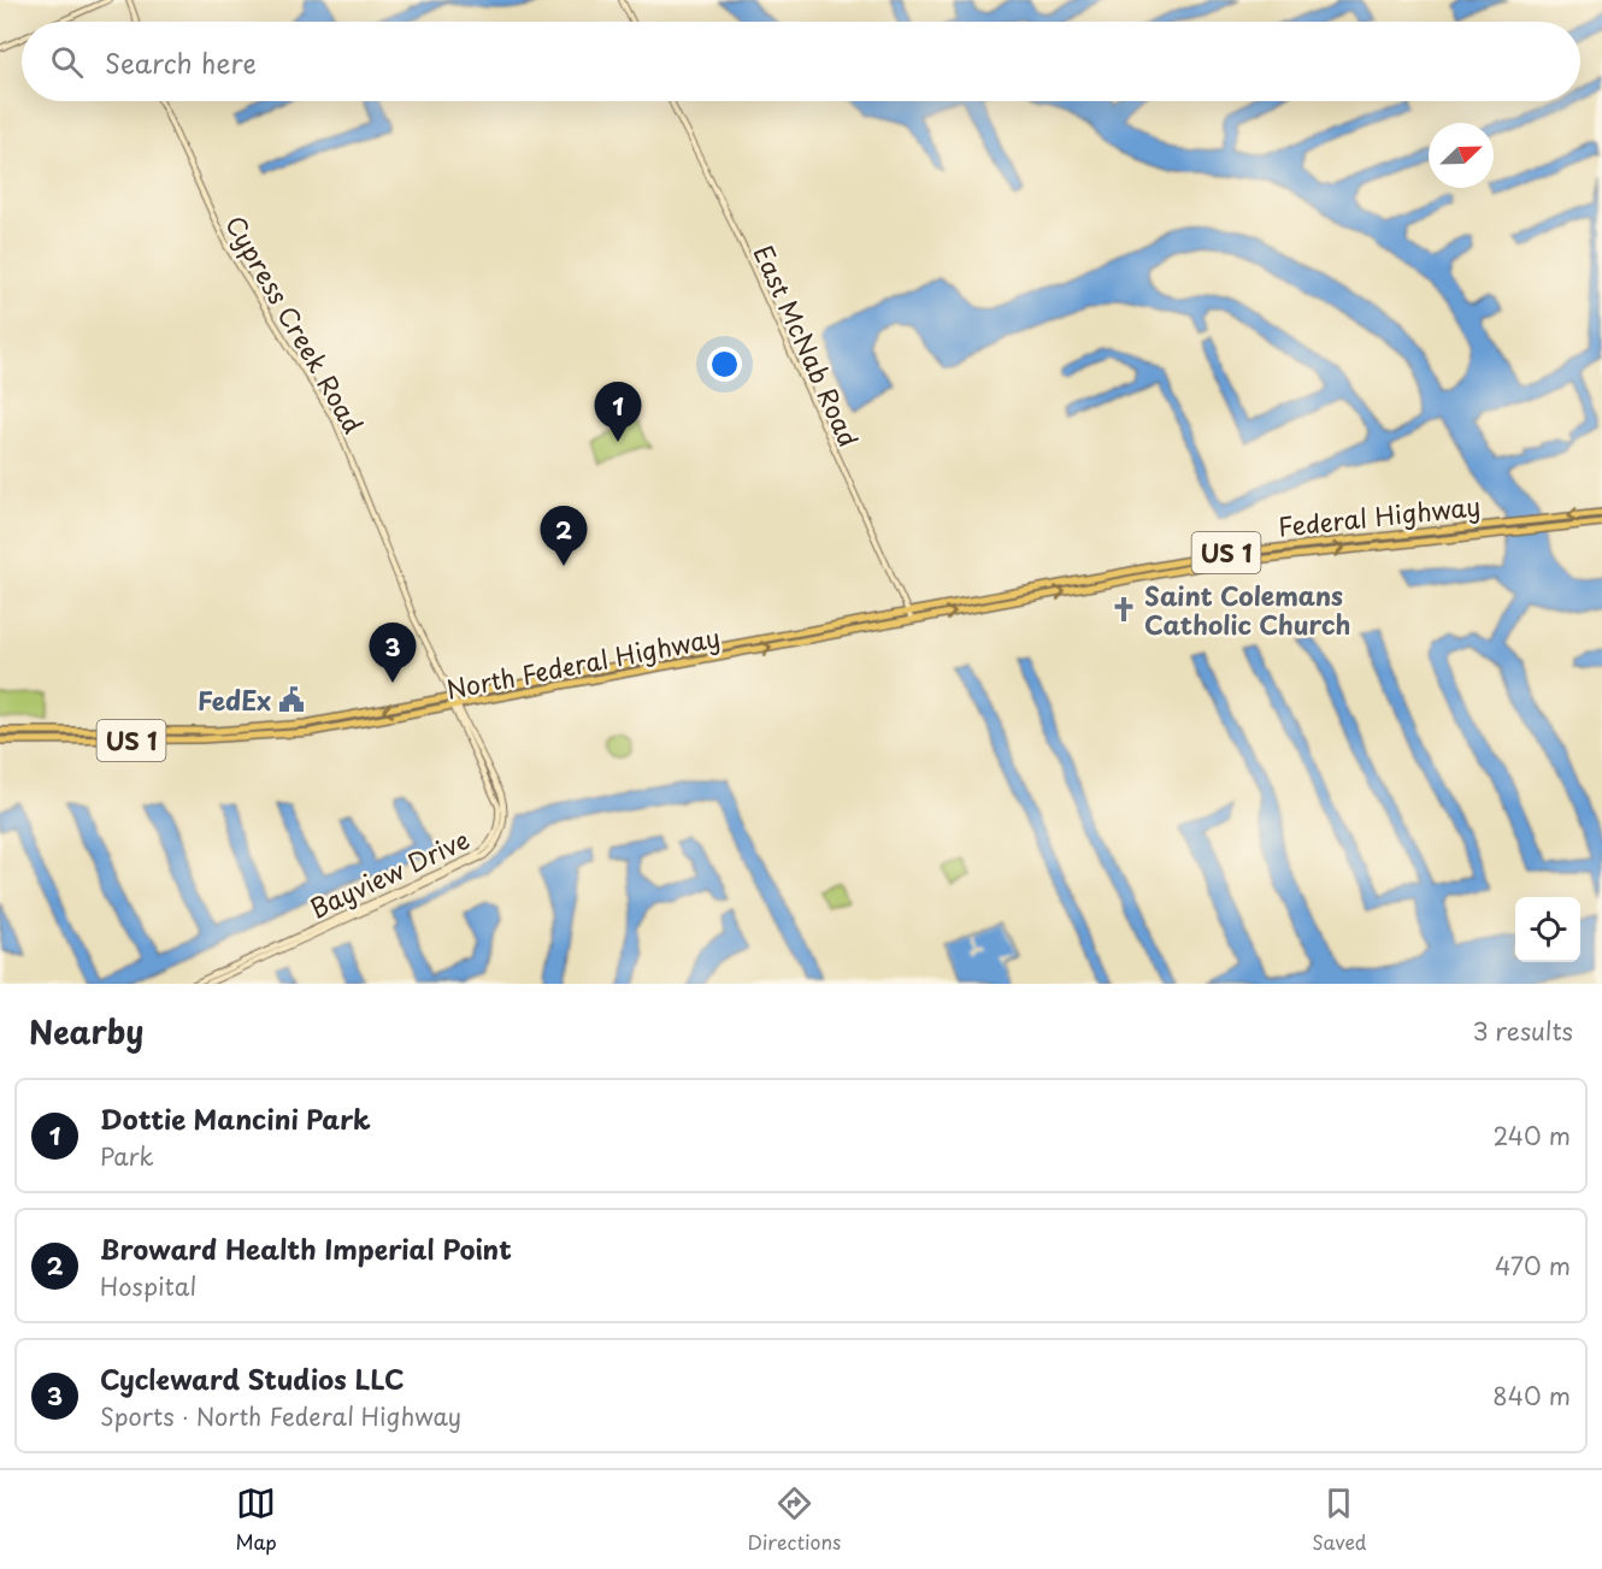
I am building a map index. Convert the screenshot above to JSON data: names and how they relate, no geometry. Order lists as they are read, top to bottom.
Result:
{
  "streets": {
    "main road": ["Federal Highway", "US 1", "North Federal Highway"],
    "street": ["Cypress Creek Road", "East McNab Road", "Bayview Drive"]
  },
  "crossings": [
    ["Cypress Creek Road", "North Federal Highway"],
    ["Cypress Creek Road", "Bayview Drive"],
    ["East McNab Road", "Federal Highway"],
    ["East McNab Road", "North Federal Highway"],
    ["Federal Highway", "North Federal Highway"],
    ["North Federal Highway", "Bayview Drive"]
  ],
  "places": {
    "church": ["Saint Colemans Catholic Church"],
    "public building": ["FedEx"]
  },
  "north": "top right",
  "page": {
    "search": "Search here",
    "pins": ["1", "2", "3"],
    "heading": ["Nearby", "3 results"],
    "list": [
      {
        "mark": "1",
        "name": "Dottie Mancini Park",
        "note": "Park",
        "value": "240 m"
      },
      {
        "mark": "2",
        "name": "Broward Health Imperial Point",
        "note": "Hospital",
        "value": "470 m"
      },
      {
        "mark": "3",
        "name": "Cycleward Studios LLC",
        "note": "Sports · North Federal Highway",
        "value": "840 m"
      }
    ],
    "nav": ["Map", "Directions", "Saved"]
  }
}
